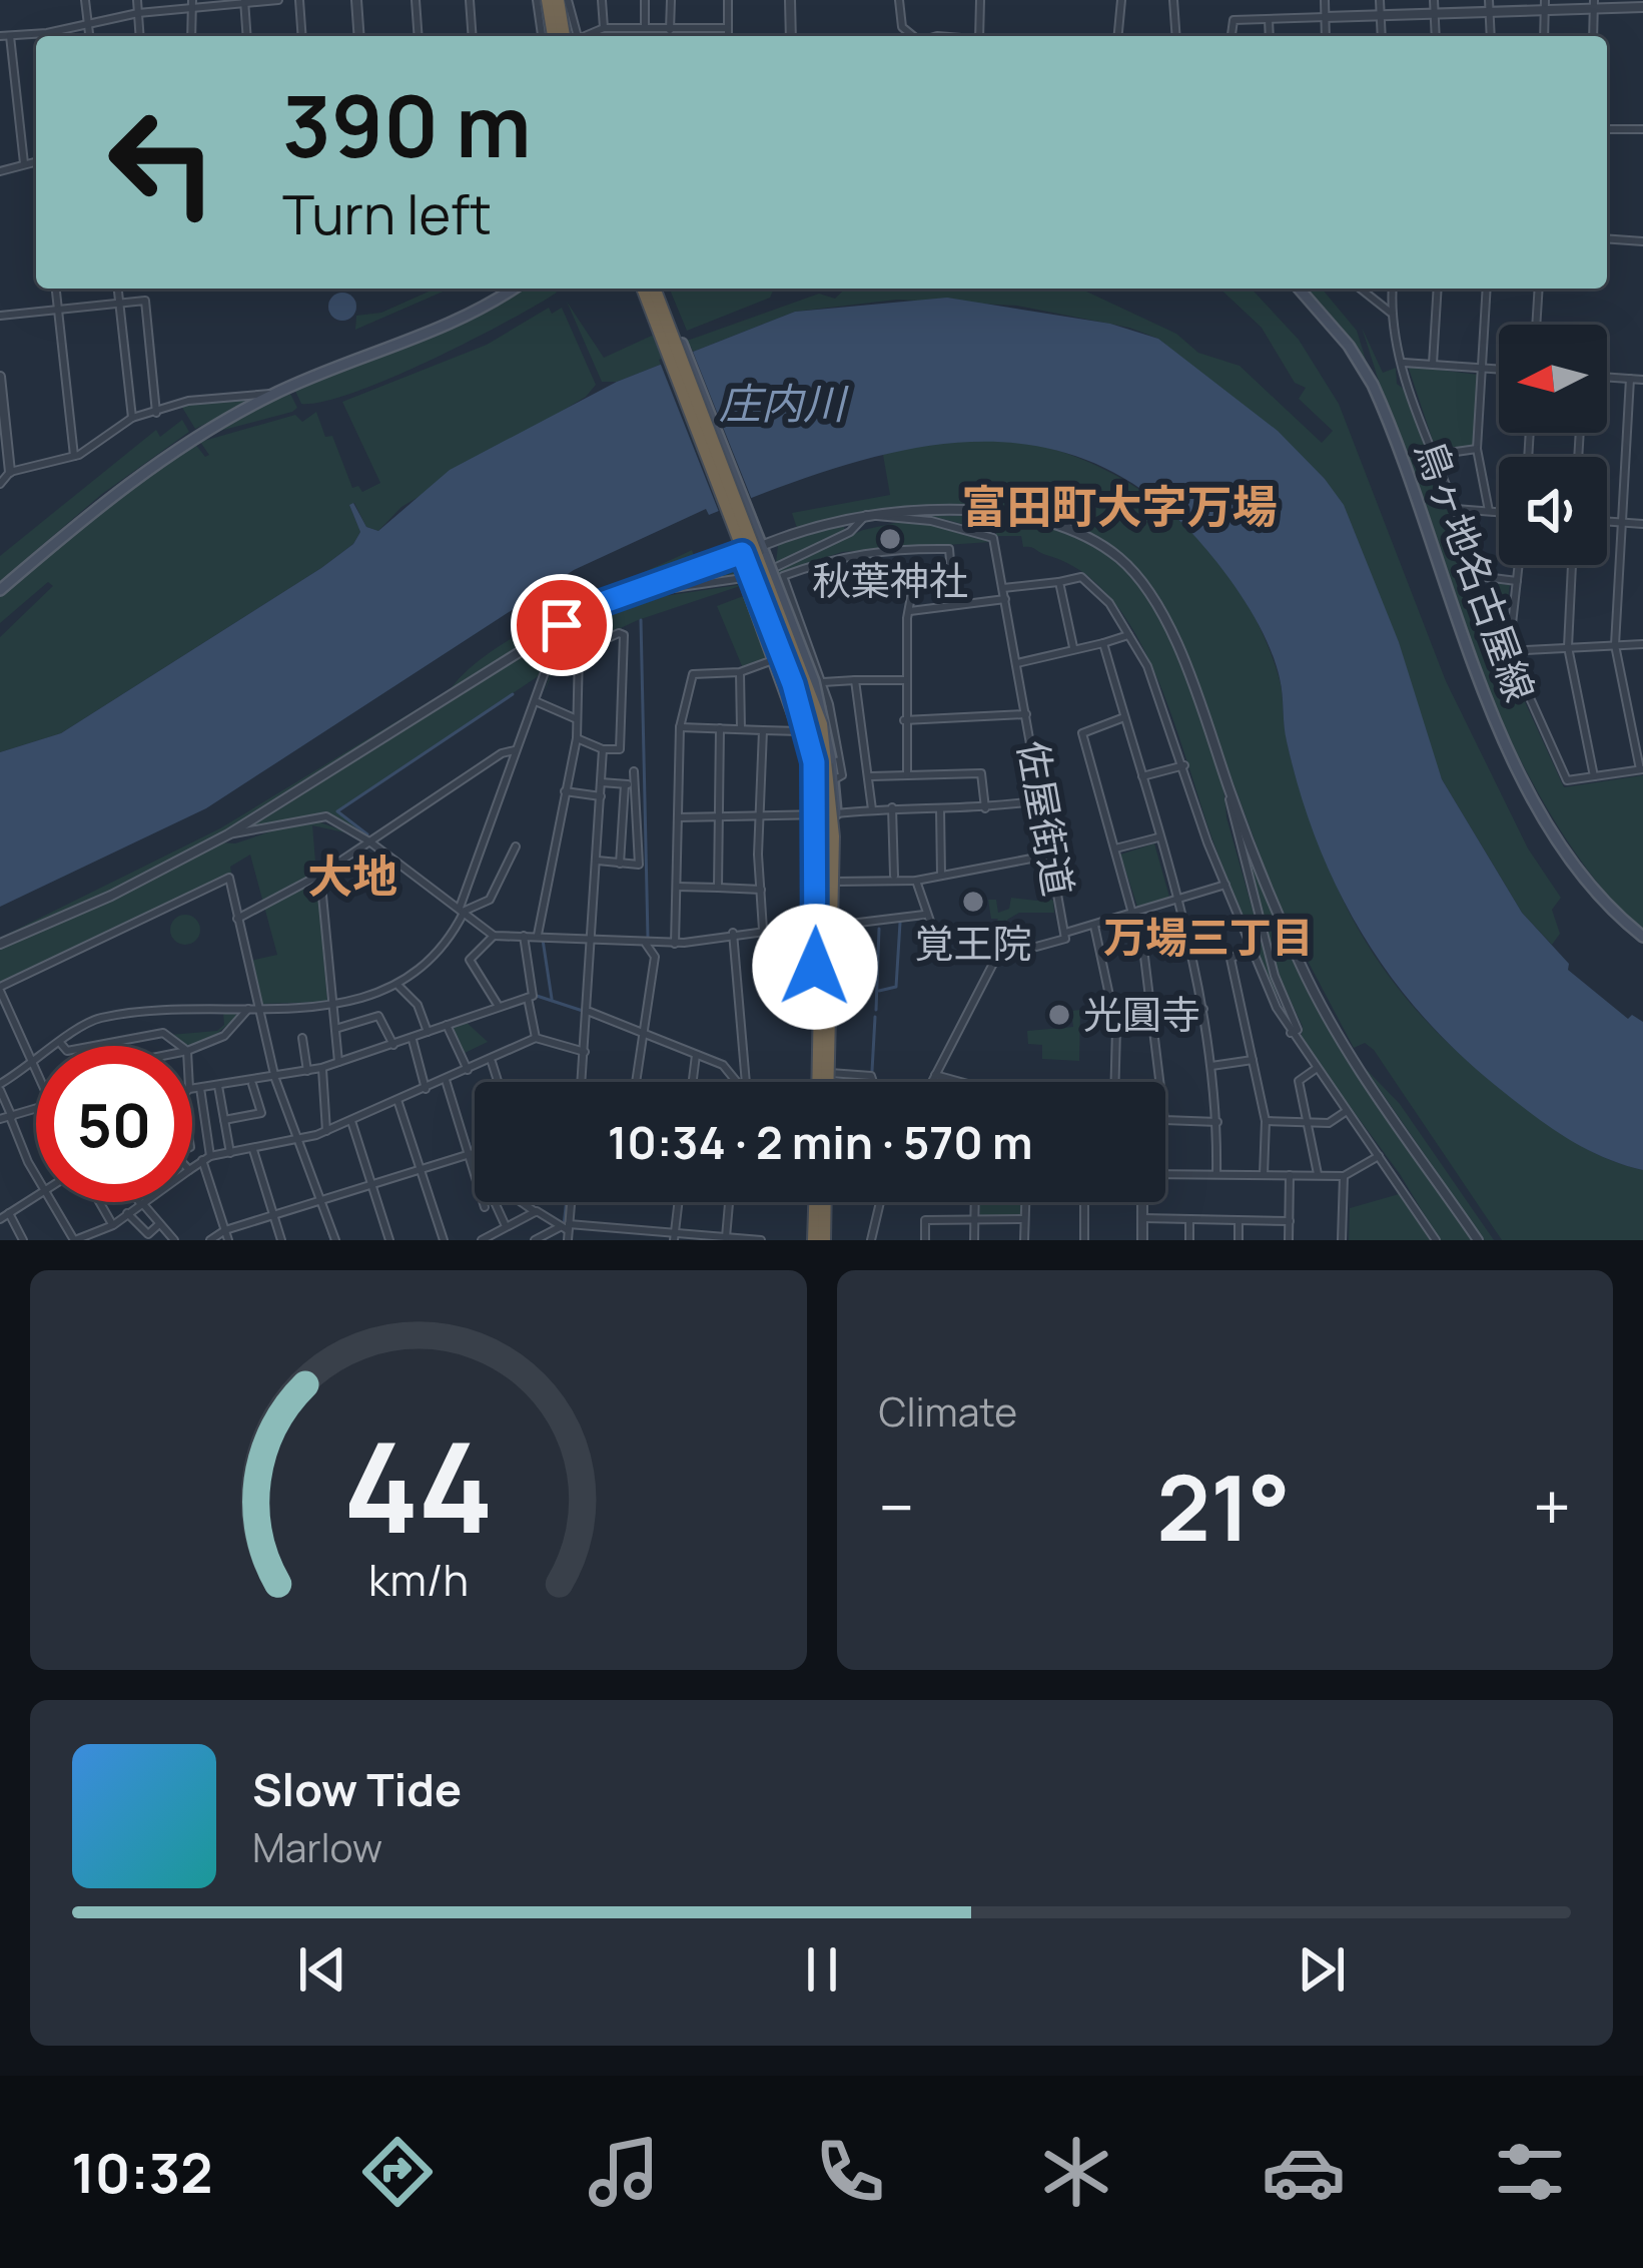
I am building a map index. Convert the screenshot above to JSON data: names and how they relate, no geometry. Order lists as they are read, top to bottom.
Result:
{
  "streets": {
    "main road": ["鳥ヶ地名古屋線"],
    "street": ["佐屋街道"]
  },
  "districts": ["富田町大字万場", "大地", "万場三丁目"],
  "water": ["庄内川"],
  "places": ["秋葉神社", "覚王院", "光圓寺"],
  "north": "left",
  "page": {
    "turn": ["390 m", "Turn left"],
    "limit": "50",
    "trip": "10:34 · 2 min · 570 m",
    "tile": "Climate",
    "heat": ["−", "21°", "+"],
    "song": ["Slow Tide", "Marlow"],
    "tabs": "10:32",
    "gauge": ["44", "km/h"]
  }
}
